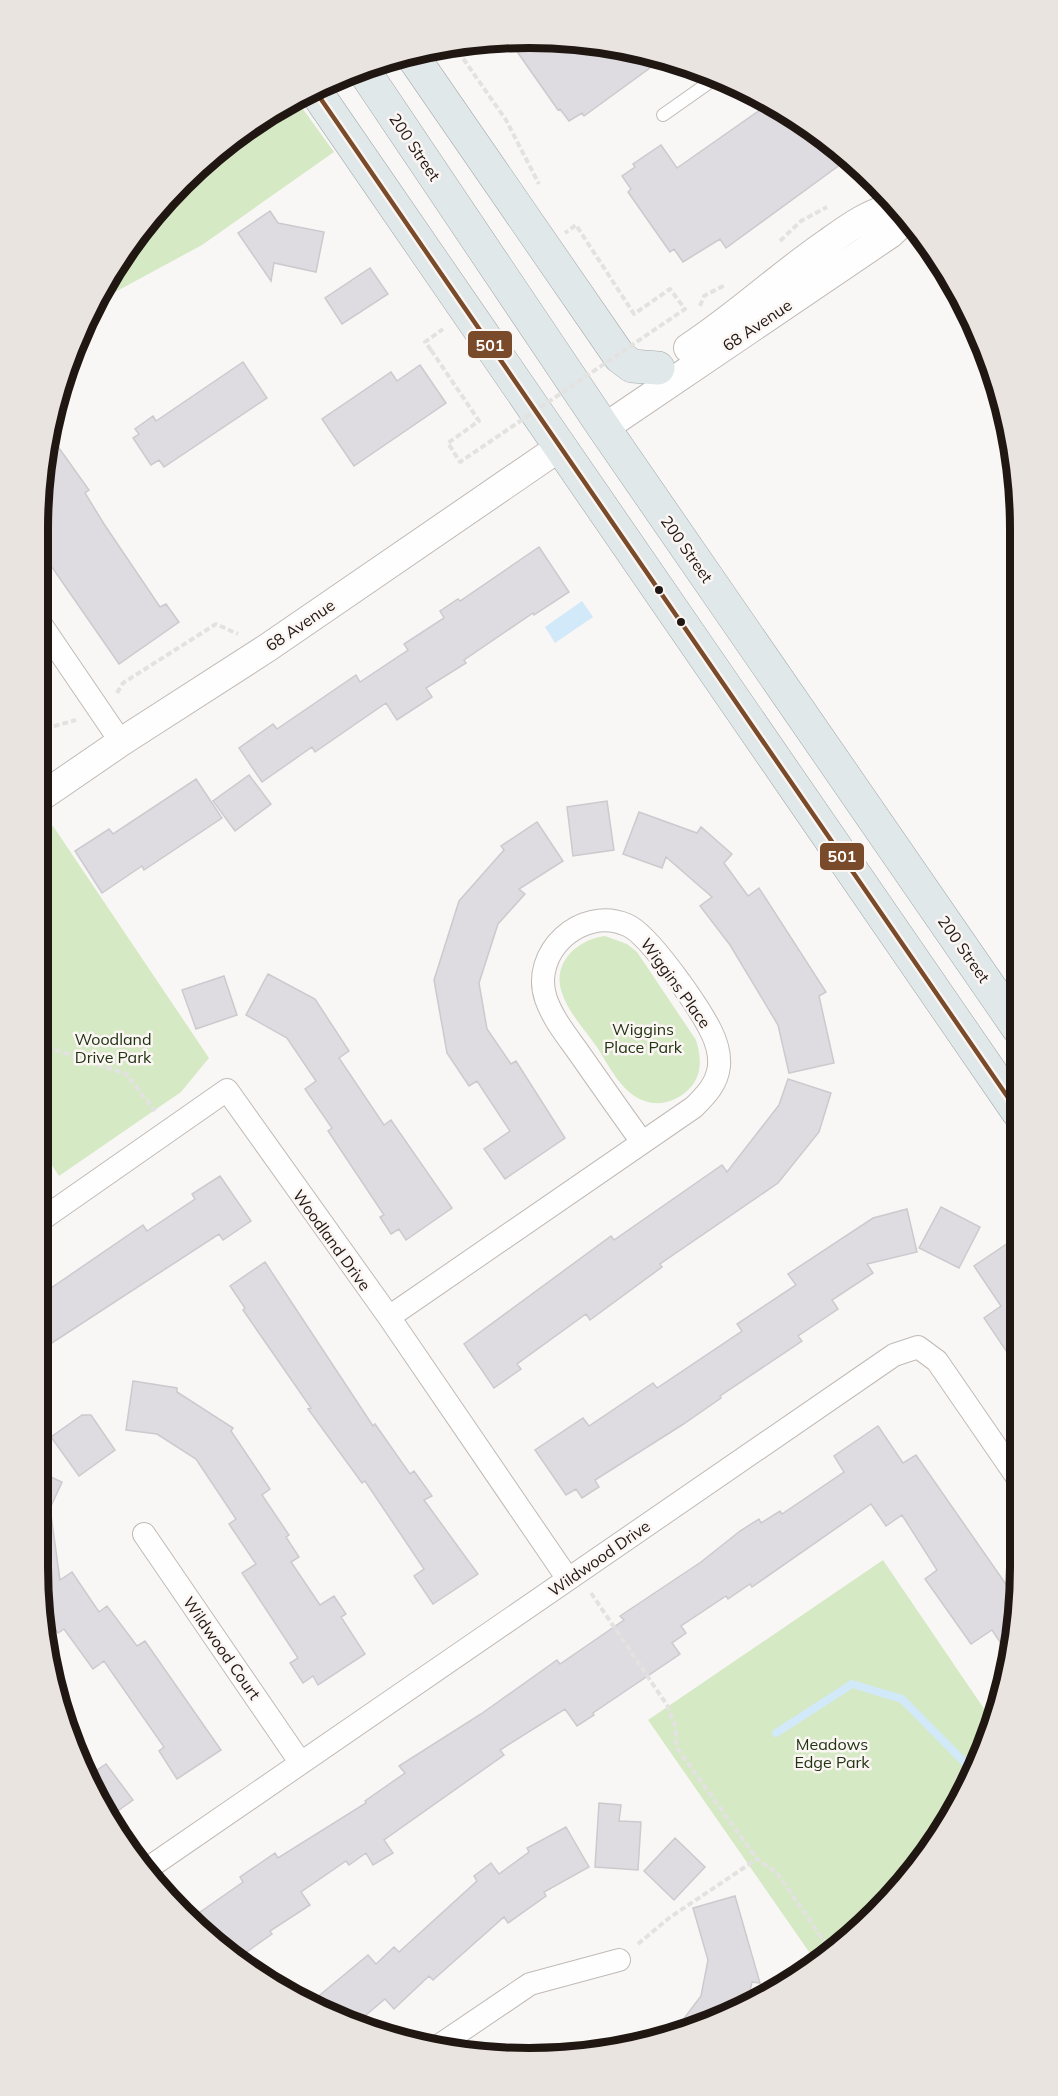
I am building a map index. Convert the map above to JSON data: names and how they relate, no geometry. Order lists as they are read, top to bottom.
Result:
{
  "streets": {
    "main road": ["200 Street"],
    "street": [
      "68 Avenue",
      "Wiggins Place",
      "Woodland Drive",
      "Wildwood Drive",
      "Wildwood Court"
    ]
  },
  "crossings": [
    ["200 Street", "68 Avenue"],
    ["Wiggins Place", "Woodland Drive"],
    ["Woodland Drive", "Wildwood Drive"],
    ["Wildwood Drive", "Wildwood Court"]
  ],
  "parks": ["Wiggins Place Park", "Woodland Drive Park", "Meadows Edge Park"],
  "lines": ["transit line 501"]
}
